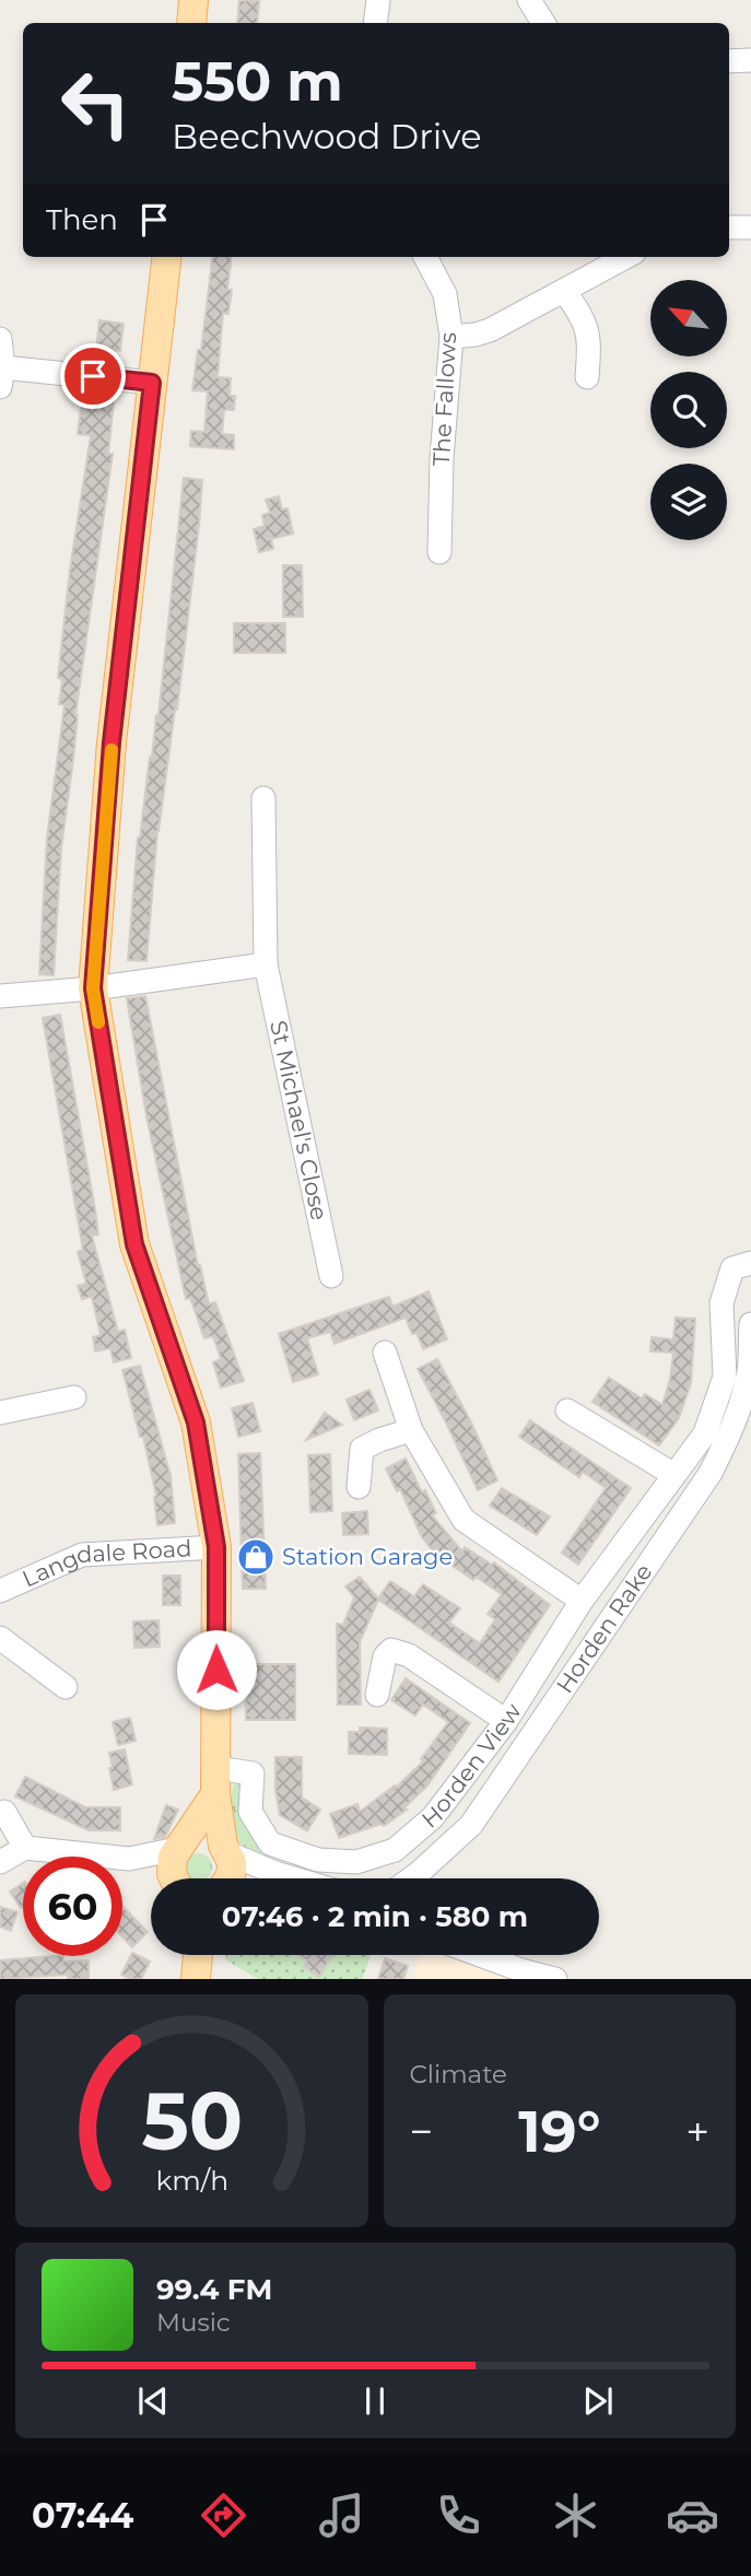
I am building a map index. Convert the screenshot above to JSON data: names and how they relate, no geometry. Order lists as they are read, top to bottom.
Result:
{
  "streets": {
    "street": [
      "The Fallows",
      "St Michael's Close",
      "Langdale Road",
      "Horden Rake",
      "Horden View"
    ]
  },
  "places": {
    "shop": ["Station Garage"]
  },
  "north": "top left",
  "page": {
    "turn": ["550 m", "Beechwood Drive"],
    "then": "Then",
    "limit": "60",
    "trip": "07:46 · 2 min · 580 m",
    "tile": "Climate",
    "heat": ["−", "19°", "+"],
    "song": ["99.4 FM", "Music"],
    "tabs": "07:44",
    "gauge": ["50", "km/h"]
  }
}
